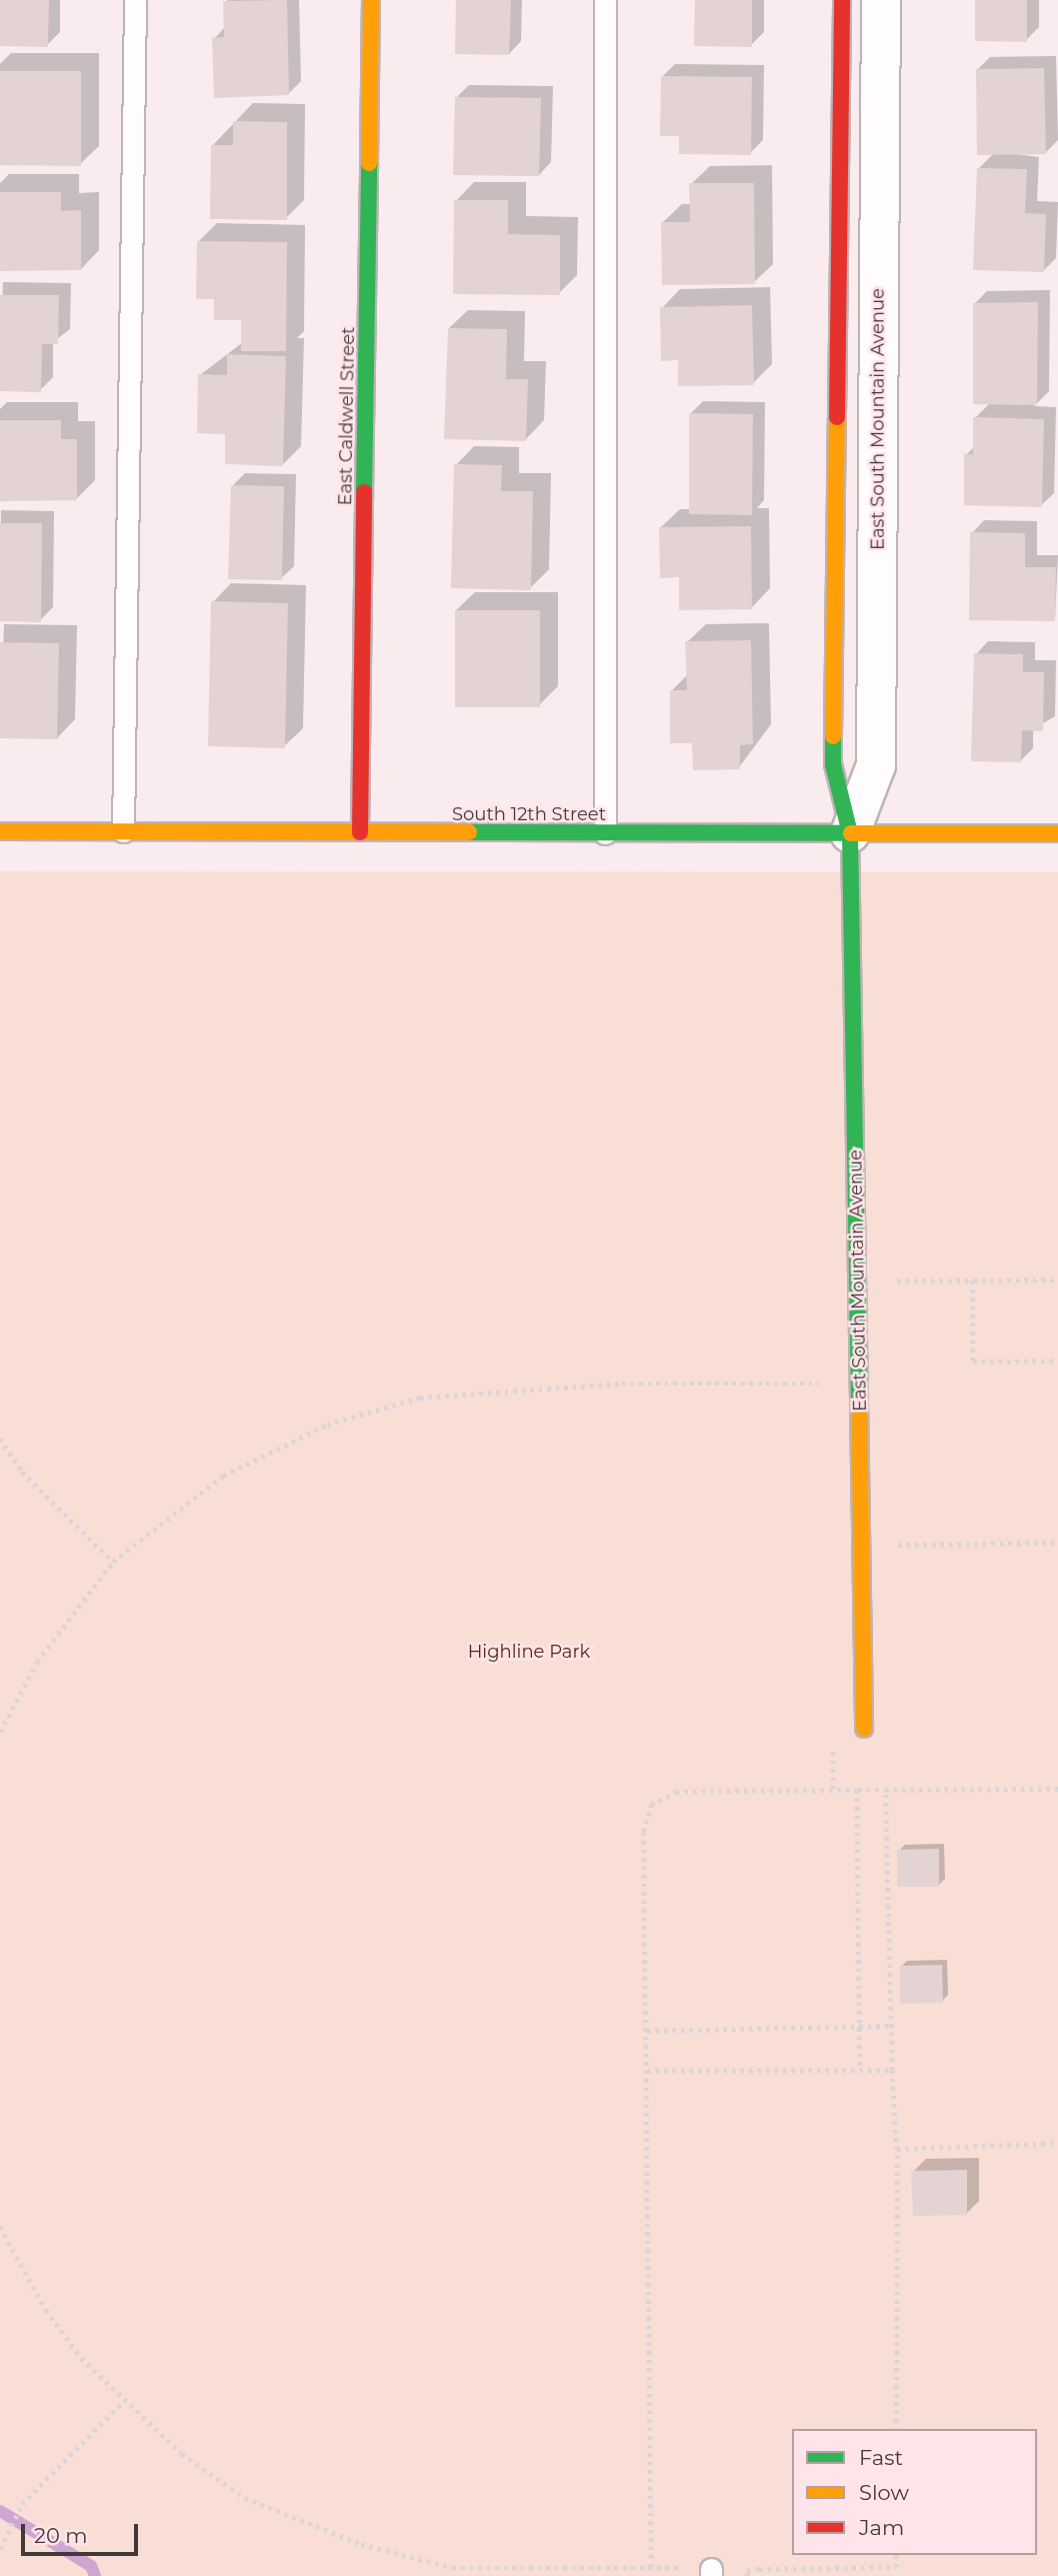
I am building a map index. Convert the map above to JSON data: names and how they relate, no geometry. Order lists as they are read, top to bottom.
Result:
{
  "streets": {
    "street": ["East Caldwell Street", "East South Mountain Avenue", "South 12th Street"]
  },
  "crossings": [
    ["East Caldwell Street", "South 12th Street"],
    ["East South Mountain Avenue", "South 12th Street"]
  ],
  "parks": ["Highline Park"],
  "legend": ["Fast", "Slow", "Jam"],
  "scale_bar": "20 m"
}
